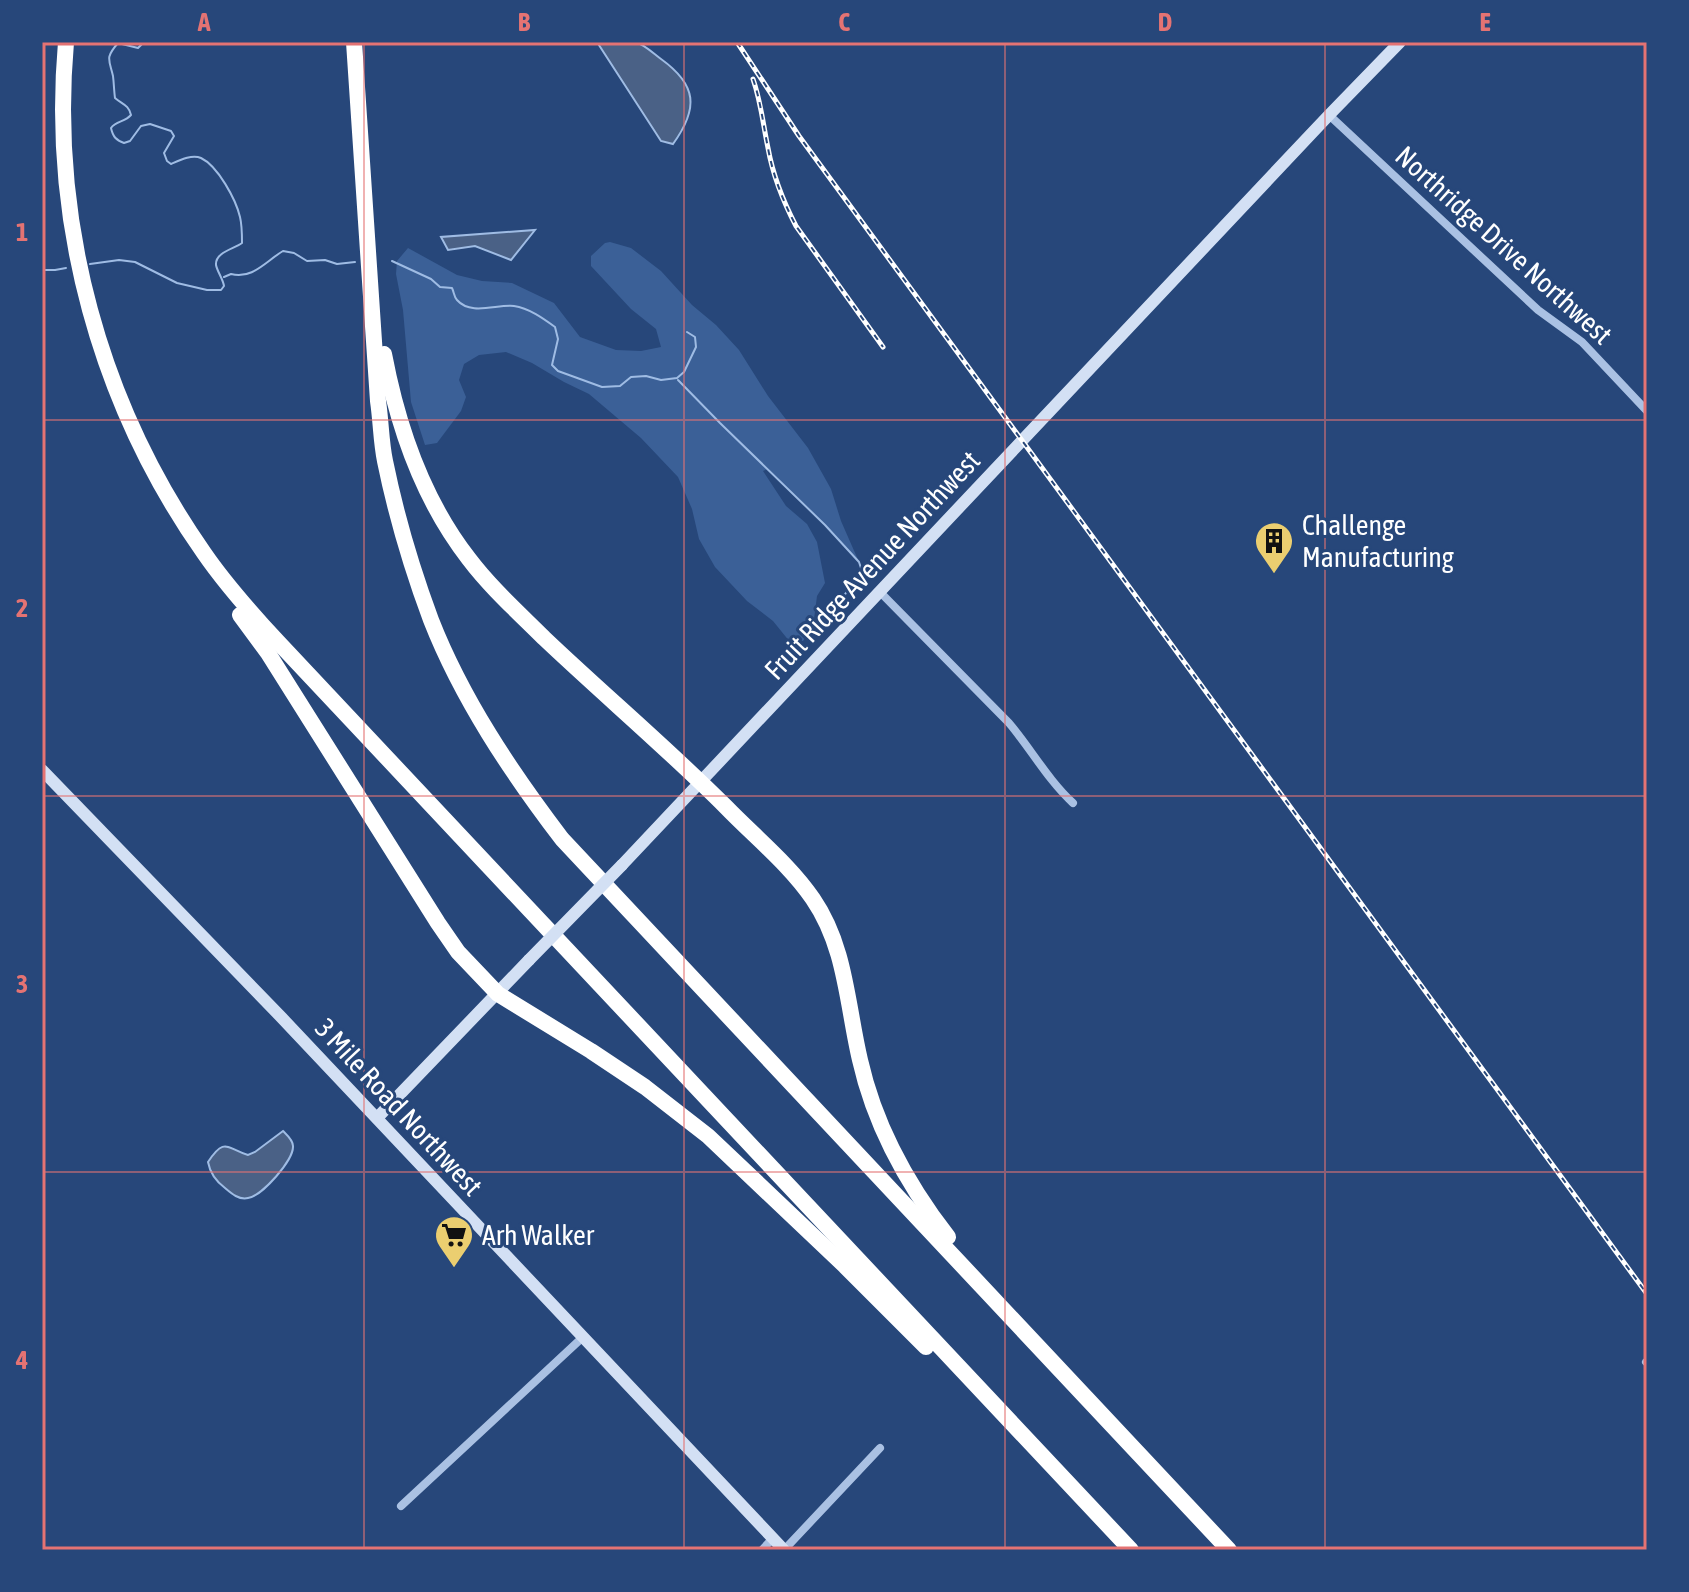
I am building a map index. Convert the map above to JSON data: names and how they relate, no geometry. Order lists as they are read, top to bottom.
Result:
{
  "streets": {
    "main road": ["Fruit Ridge Avenue Northwest", "3 Mile Road Northwest"],
    "street": ["Northridge Drive Northwest"]
  },
  "crossings": [
    ["Northridge Drive Northwest", "Fruit Ridge Avenue Northwest"],
    ["Fruit Ridge Avenue Northwest", "3 Mile Road Northwest"]
  ],
  "places": {
    "building": ["Challenge Manufacturing"],
    "supermarket": ["Arh Walker"]
  },
  "grid": {
    "columns": [
      "A",
      "B",
      "C",
      "D",
      "E"
    ],
    "rows": [
      "1",
      "2",
      "3",
      "4"
    ]
  }
}
